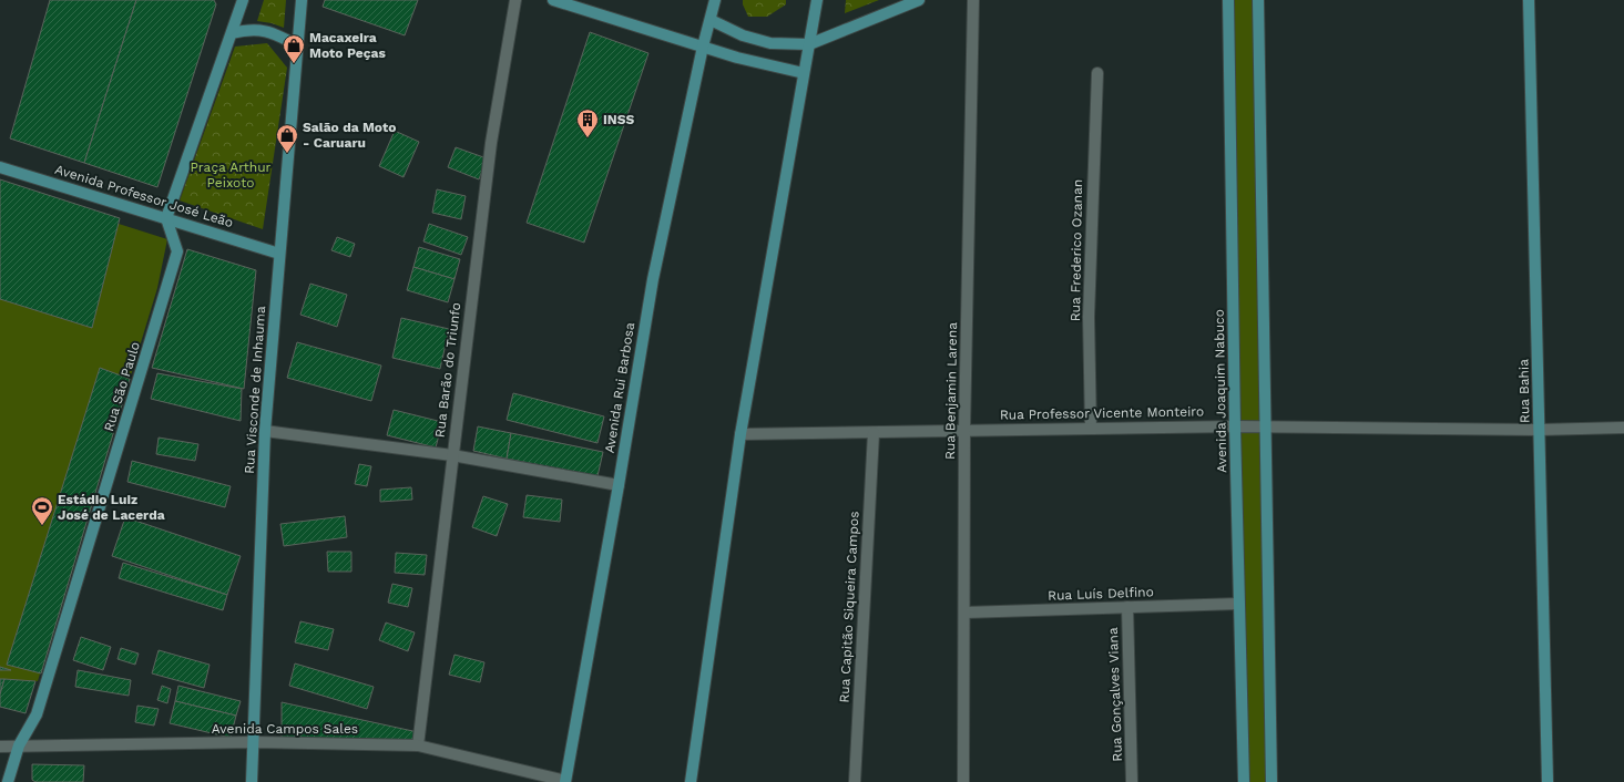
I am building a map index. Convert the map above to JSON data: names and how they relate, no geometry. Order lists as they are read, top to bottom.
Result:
{
  "streets": {
    "street": [
      "Avenida Professor José Leão",
      "Rua Frederico Ozanan",
      "Rua Barão do Triunfo",
      "Rua São Paulo",
      "Avenida Rui Barbosa",
      "Rua Visconde de Inhauma",
      "Rua Benjamin Larena",
      "Avenida Joaquim Nabuco",
      "Rua Bahia",
      "Rua Professor Vicente Monteiro",
      "Rua Luís Delfino",
      "Rua Capitão Siqueira Campos",
      "Rua Gonçalves Viana",
      "Avenida Campos Sales"
    ]
  },
  "crossings": [
    ["Avenida Professor José Leão", "Rua São Paulo"],
    ["Avenida Professor José Leão", "Rua Visconde de Inhauma"],
    ["Rua Frederico Ozanan", "Rua Professor Vicente Monteiro"],
    ["Rua Barão do Triunfo", "Avenida Campos Sales"],
    ["Rua São Paulo", "Avenida Campos Sales"],
    ["Avenida Rui Barbosa", "Avenida Campos Sales"],
    ["Rua Visconde de Inhauma", "Avenida Campos Sales"],
    ["Rua Benjamin Larena", "Rua Professor Vicente Monteiro"],
    ["Rua Benjamin Larena", "Rua Luís Delfino"],
    ["Avenida Joaquim Nabuco", "Rua Professor Vicente Monteiro"],
    ["Avenida Joaquim Nabuco", "Rua Luís Delfino"],
    ["Rua Bahia", "Rua Professor Vicente Monteiro"],
    ["Rua Professor Vicente Monteiro", "Rua Capitão Siqueira Campos"],
    ["Rua Luís Delfino", "Rua Gonçalves Viana"]
  ],
  "parks": ["Praça Arthur Peixoto"],
  "places": {
    "shop": ["Macaxeira Moto Peças", "Salão da Moto - Caruaru"],
    "building": ["INSS"],
    "sports": ["Estádio Luiz José de Lacerda"]
  }
}
